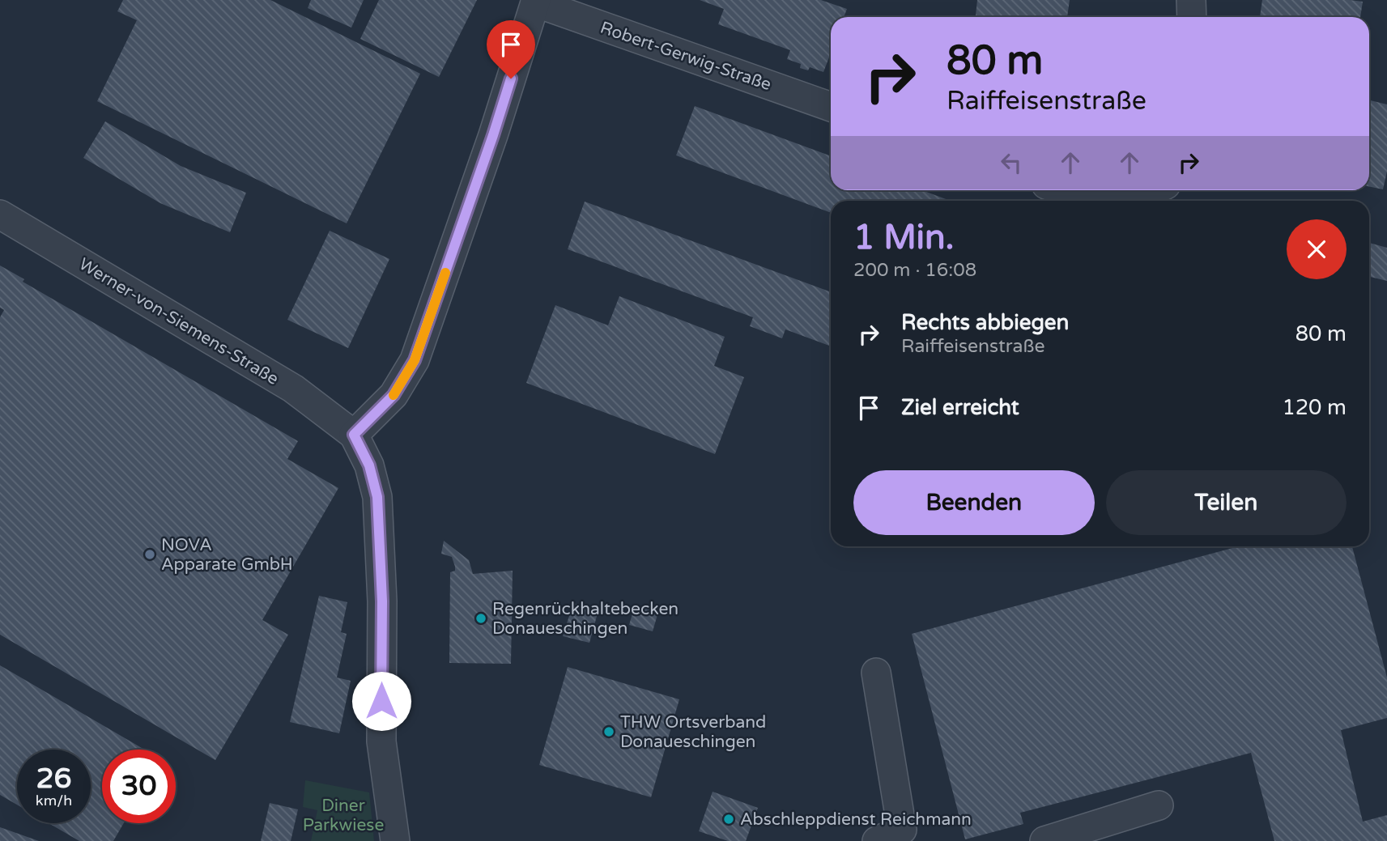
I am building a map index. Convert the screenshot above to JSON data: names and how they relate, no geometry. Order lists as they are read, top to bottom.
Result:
{
  "streets": {
    "street": ["Robert-Gerwig-Straße", "Werner-von-Siemens-Straße"]
  },
  "parks": ["Diner Parkwiese"],
  "places": [
    "NOVA Apparate GmbH",
    "Regenrückhaltebecken Donaueschingen",
    "THW Ortsverband Donaueschingen",
    "Abschleppdienst Reichmann"
  ],
  "page": {
    "turn": ["80 m", "Raiffeisenstraße"],
    "heading": ["1 Min.", "200 m · 16:08"],
    "list": [
      {
        "name": "Rechts abbiegen",
        "note": "Raiffeisenstraße",
        "value": "80 m"
      },
      {
        "name": "Ziel erreicht",
        "value": "120 m"
      }
    ],
    "buttons": ["Beenden", "Teilen"],
    "speed": "26 km/h",
    "limit": "30"
  }
}
